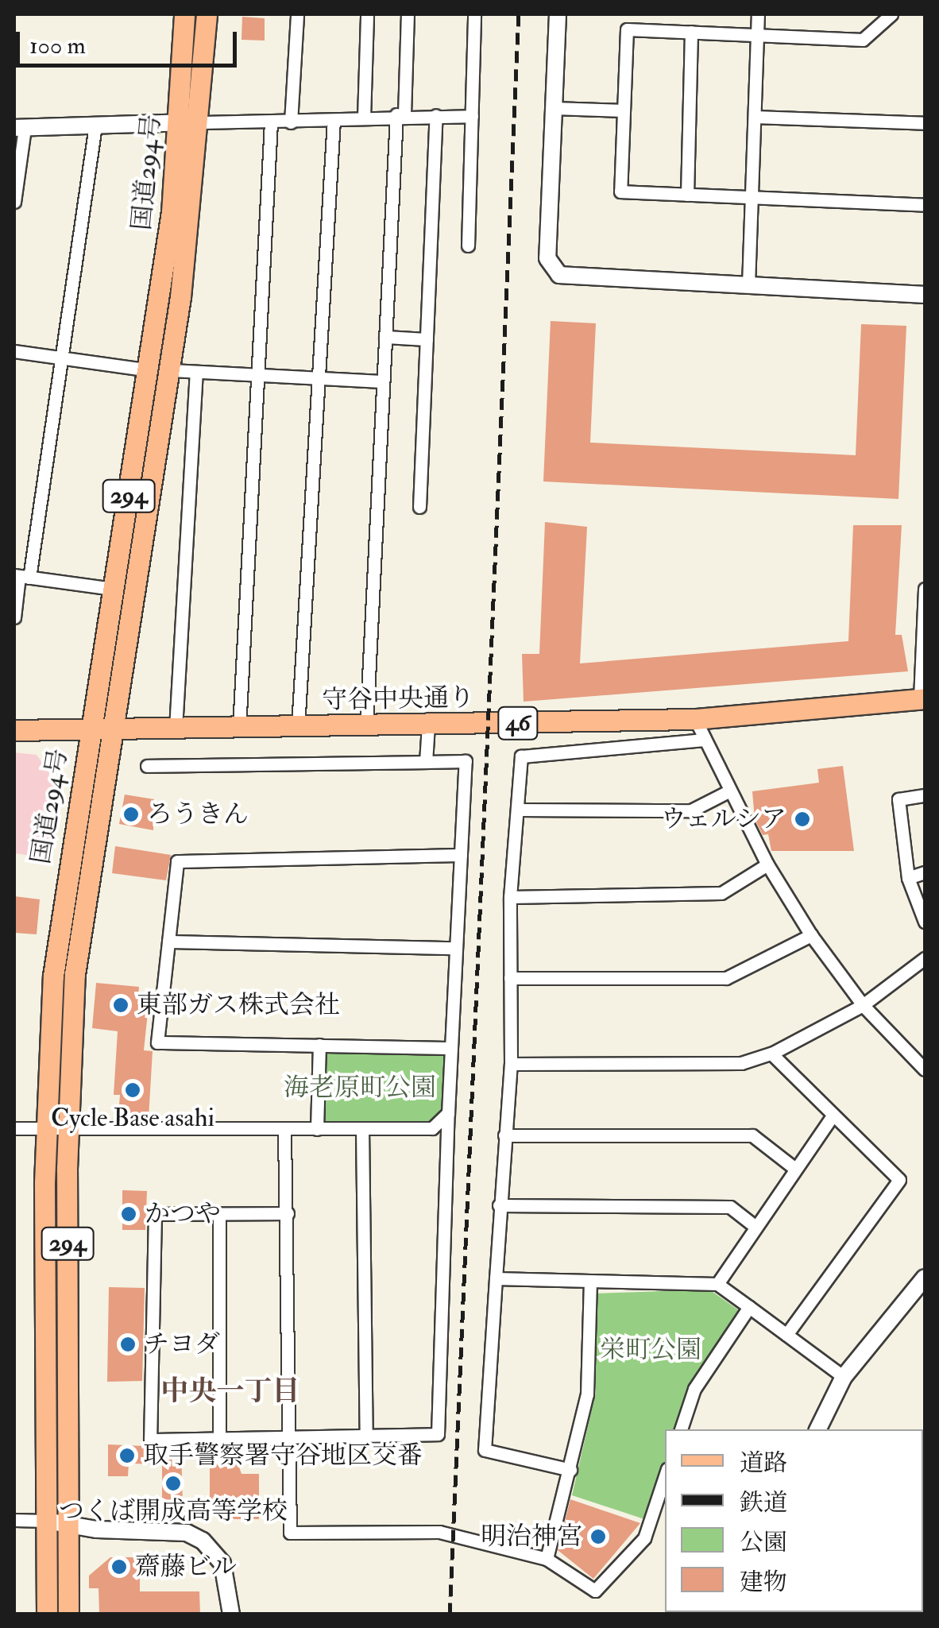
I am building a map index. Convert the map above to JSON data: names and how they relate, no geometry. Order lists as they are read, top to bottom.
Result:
{
  "streets": {
    "main road": [
      "国道294号",
      "294",
      "守谷中央通り",
      "46"
    ]
  },
  "crossings": [
    ["国道294号", "守谷中央通り"]
  ],
  "districts": ["中央一丁目"],
  "parks": ["海老原町公園", "栄町公園"],
  "places": [
    "ろうきん",
    "ウェルシア",
    "東部ガス株式会社",
    "Cycle Base asahi",
    "かつや",
    "チヨダ",
    "取手警察署守谷地区交番",
    "つくば開成高等学校",
    "明治神宮",
    "齋藤ビル"
  ],
  "legend": [
    "道路",
    "鉄道",
    "公園",
    "建物"
  ],
  "scale_bar": "100 m"
}
